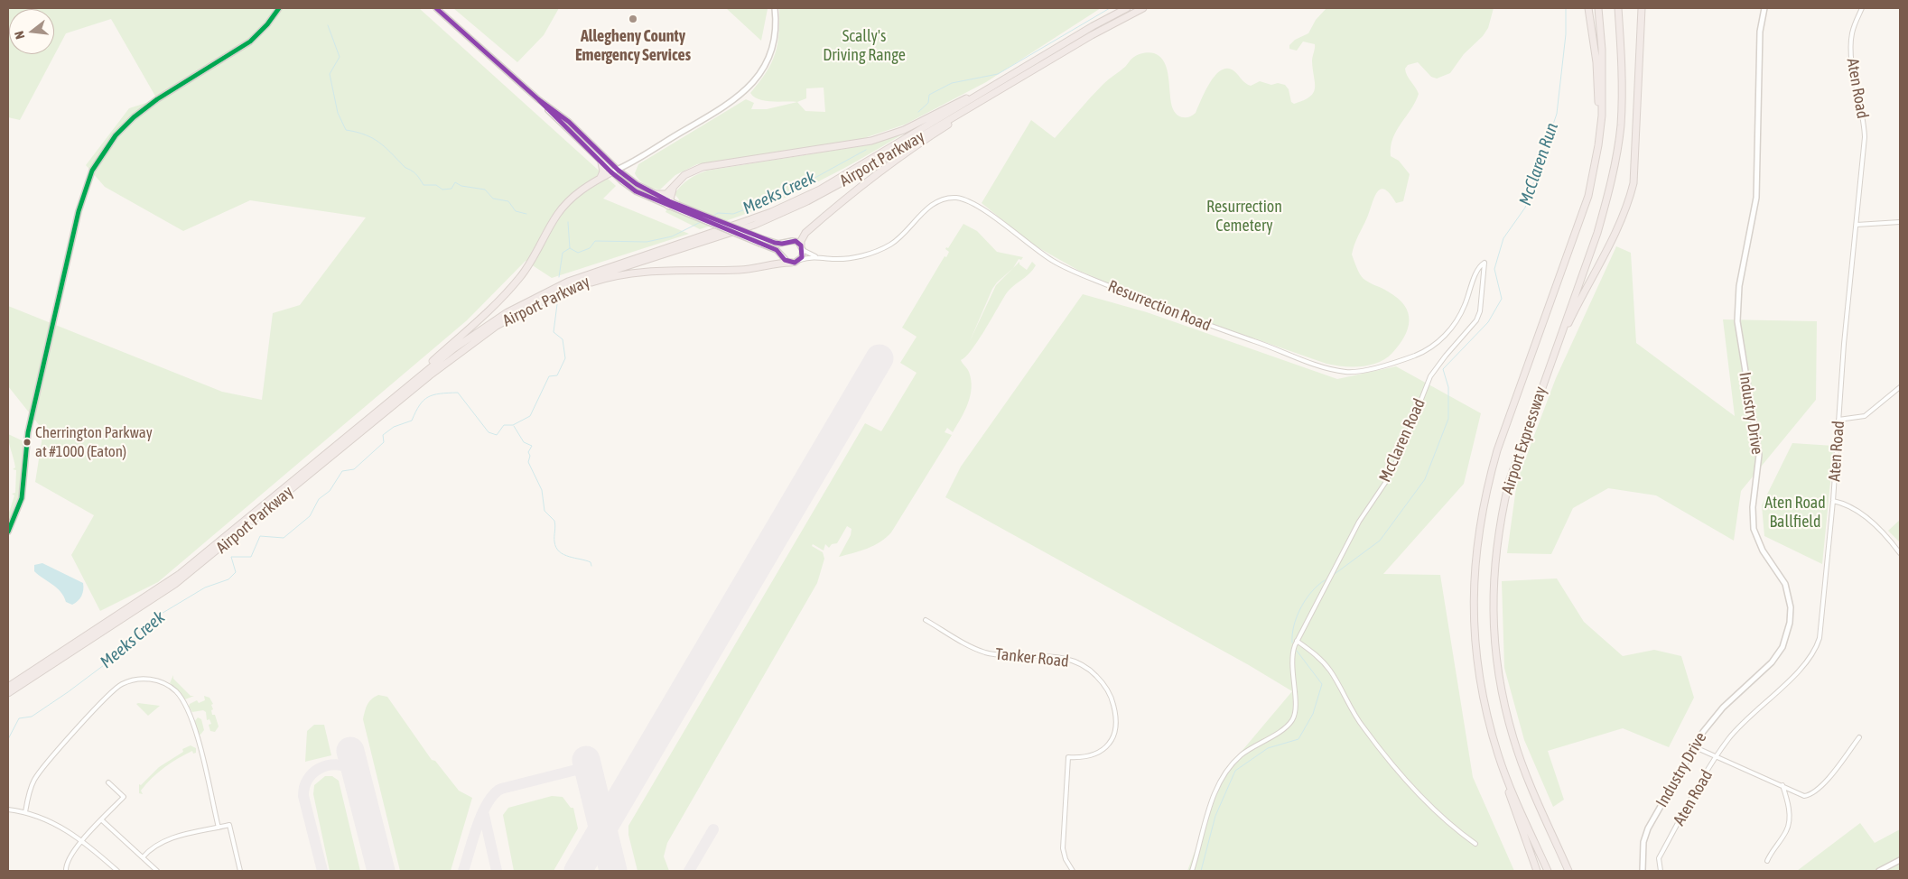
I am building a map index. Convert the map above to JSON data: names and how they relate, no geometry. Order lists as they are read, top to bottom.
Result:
{
  "streets": {
    "highway": ["Airport Parkway", "Airport Expressway"],
    "street": [
      "Aten Road",
      "Resurrection Road",
      "Industry Drive",
      "McClaren Road",
      "Tanker Road"
    ]
  },
  "crossings": [
    ["Resurrection Road", "McClaren Road"]
  ],
  "water": ["McClaren Run", "Meeks Creek"],
  "parks": ["Scally's Driving Range", "Resurrection Cemetery", "Aten Road Ballfield"],
  "places": ["Allegheny County Emergency Services", "Cherrington Parkway at #1000 (Eaton)"],
  "north": "left"
}
